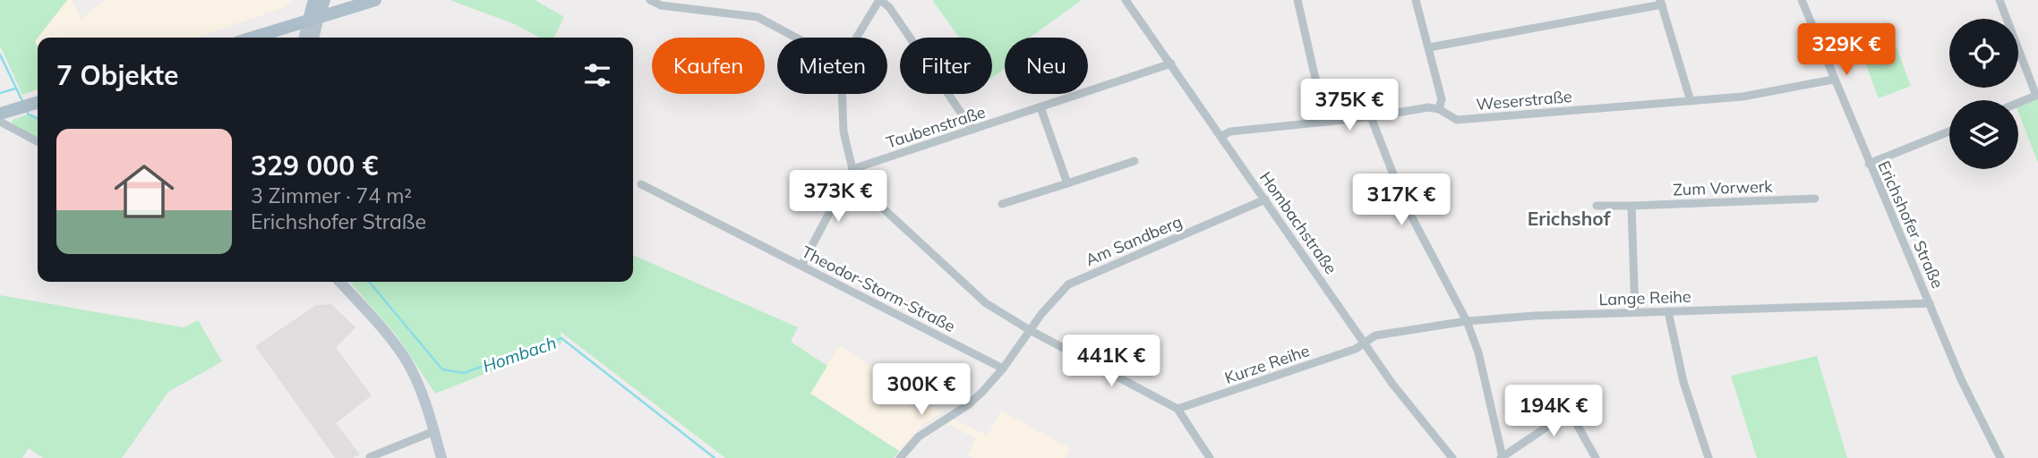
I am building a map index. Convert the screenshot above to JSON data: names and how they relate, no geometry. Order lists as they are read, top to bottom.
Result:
{
  "streets": {
    "street": [
      "Weserstraße",
      "Taubenstraße",
      "Zum Vorwerk",
      "Hombachstraße",
      "Erichshofer Straße",
      "Am Sandberg",
      "Theodor-Storm-Straße",
      "Lange Reihe",
      "Kurze Reihe"
    ]
  },
  "crossings": [
    ["Weserstraße", "Hombachstraße"],
    ["Weserstraße", "Erichshofer Straße"],
    ["Taubenstraße", "Hombachstraße"],
    ["Hombachstraße", "Am Sandberg"],
    ["Hombachstraße", "Lange Reihe"],
    ["Hombachstraße", "Kurze Reihe"],
    ["Erichshofer Straße", "Lange Reihe"],
    ["Am Sandberg", "Theodor-Storm-Straße"],
    ["Lange Reihe", "Kurze Reihe"]
  ],
  "districts": ["Erichshof"],
  "water": ["Hombach"],
  "page": {
    "price": [
      "329K €",
      "375K €",
      "373K €",
      "317K €",
      "441K €",
      "300K €",
      "194K €"
    ],
    "chip": [
      "Kaufen",
      "Mieten",
      "Filter",
      "Neu"
    ],
    "heading": "7 Objekte",
    "list": [
      {
        "name": "329 000 €",
        "note": "3 Zimmer · 74 m² · Erichshofer Straße"
      }
    ]
  }
}
